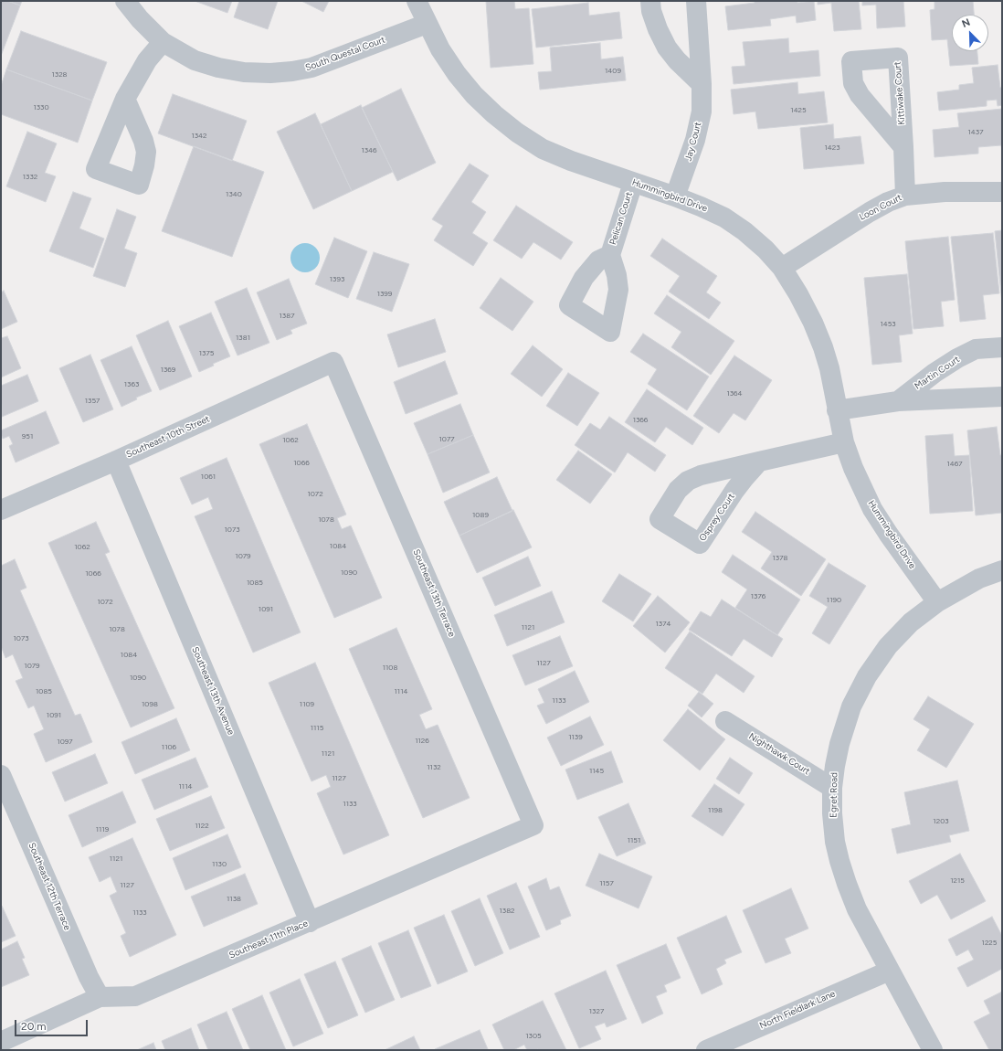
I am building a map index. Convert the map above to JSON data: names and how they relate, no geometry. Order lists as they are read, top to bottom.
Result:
{
  "streets": {
    "street": [
      "South Questal Court",
      "Jay Court",
      "Hummingbird Drive",
      "Loon Court",
      "Pelican Court",
      "Martin Court",
      "Southeast 10th Street",
      "Osprey Court",
      "Southeast 13th Terrace",
      "Southeast 13th Avenue",
      "Nighthawk Court",
      "Egret Road",
      "Southeast 12th Terrace",
      "Southeast 11th Place",
      "North Fieldlark Lane"
    ]
  },
  "crossings": [
    ["South Questal Court", "Hummingbird Drive"],
    ["Jay Court", "Hummingbird Drive"],
    ["Hummingbird Drive", "Loon Court"],
    ["Hummingbird Drive", "Pelican Court"],
    ["Hummingbird Drive", "Martin Court"],
    ["Hummingbird Drive", "Osprey Court"],
    ["Hummingbird Drive", "Egret Road"],
    ["Southeast 10th Street", "Southeast 13th Terrace"],
    ["Southeast 10th Street", "Southeast 13th Avenue"],
    ["Southeast 13th Terrace", "Southeast 11th Place"],
    ["Southeast 13th Avenue", "Southeast 11th Place"],
    ["Nighthawk Court", "Egret Road"],
    ["Egret Road", "North Fieldlark Lane"],
    ["Southeast 12th Terrace", "Southeast 11th Place"]
  ],
  "house_numbers": [
    "1409",
    "1328",
    "1330",
    "1425",
    "1437",
    "1342",
    "1423",
    "1346",
    "1332",
    "1340",
    "1393",
    "1399",
    "1387",
    "1453",
    "1381",
    "1375",
    "1369",
    "1363",
    "1364",
    "1357",
    "1366",
    "951",
    "1077",
    "1062",
    "1066",
    "1467",
    "1061",
    "1072",
    "1089",
    "1078",
    "1073",
    "1084",
    "1062",
    "1079",
    "1378",
    "1090",
    "1066",
    "1085",
    "1376",
    "1190",
    "1072",
    "1091",
    "1374",
    "1121",
    "1078",
    "1073",
    "1084",
    "1127",
    "1079",
    "1108",
    "1090",
    "1085",
    "1114",
    "1133",
    "1098",
    "1109",
    "1091",
    "1115",
    "1139",
    "1126",
    "1097",
    "1106",
    "1121",
    "1132",
    "1145",
    "1127",
    "1114",
    "1133",
    "1198",
    "1203",
    "1122",
    "1119",
    "1151",
    "1121",
    "1130",
    "1215",
    "1157",
    "1127",
    "1138",
    "1382",
    "1133",
    "1225",
    "1327",
    "1305"
  ],
  "scale_bar": "20 m",
  "north": "top left"
}
